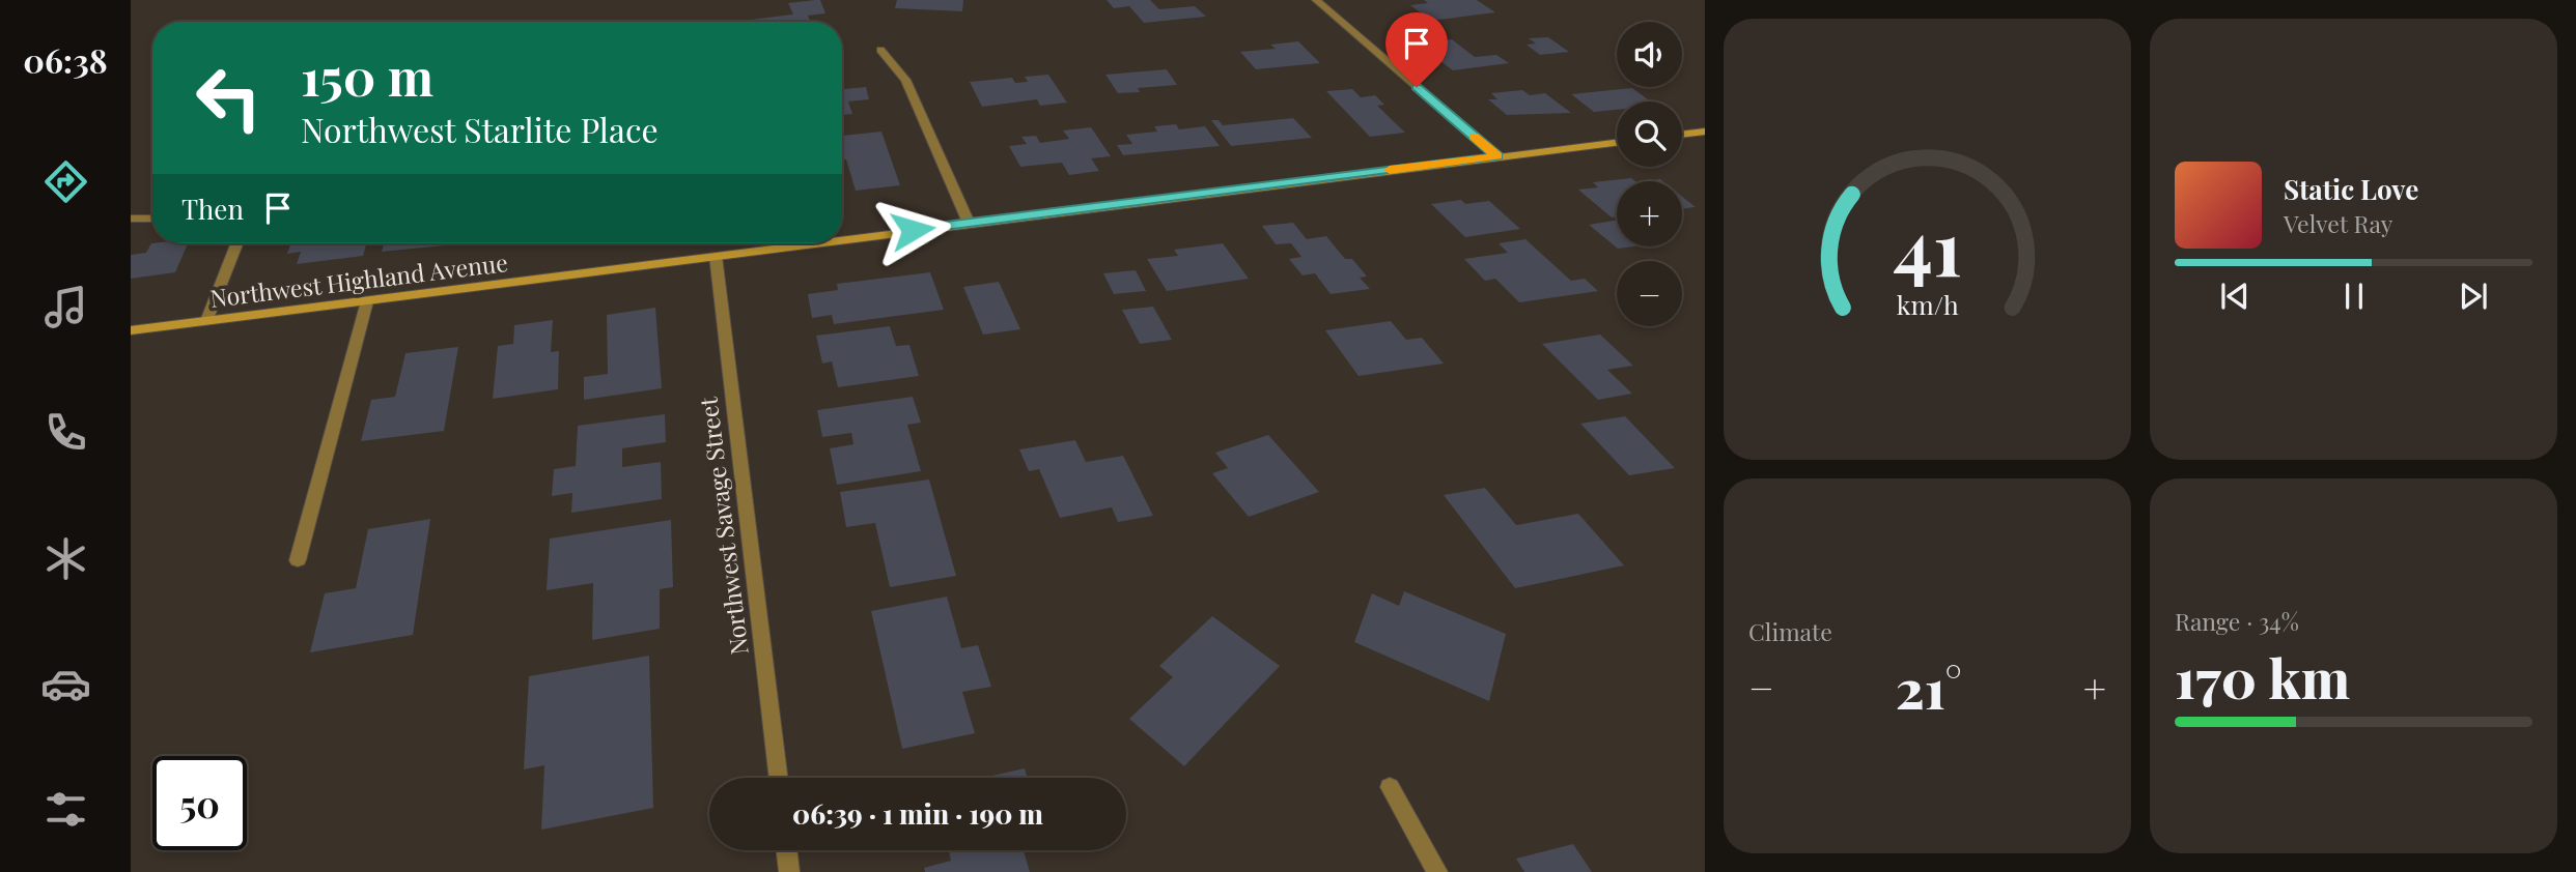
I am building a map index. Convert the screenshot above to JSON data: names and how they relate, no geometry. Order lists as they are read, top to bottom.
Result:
{
  "streets": {
    "main road": ["Northwest Highland Avenue"],
    "street": ["Northwest Savage Street"]
  },
  "crossings": [
    ["Northwest Highland Avenue", "Northwest Savage Street"]
  ],
  "page": {
    "tabs": "06:38",
    "map_buttons": ["+", "−"],
    "turn": ["150 m", "Northwest Starlite Place"],
    "song": ["Static Love", "Velvet Ray"],
    "then": "Then",
    "tile": [
      "Climate",
      ["Range · 34%", "170 km"]
    ],
    "heat": ["−", "21°", "+"],
    "limit": "50",
    "trip": "06:39 · 1 min · 190 m",
    "gauge": ["41", "km/h"]
  }
}
